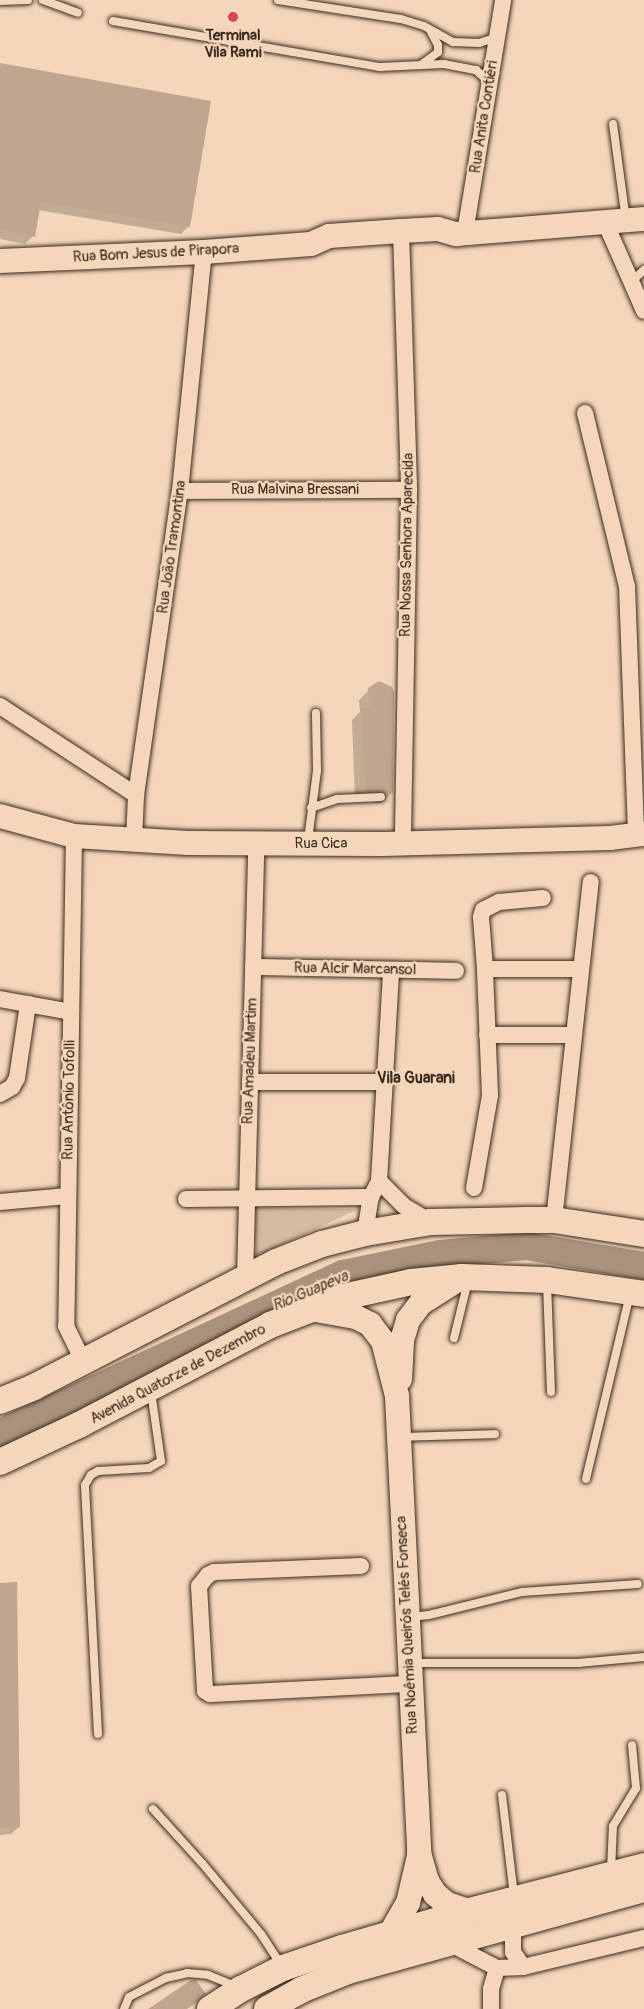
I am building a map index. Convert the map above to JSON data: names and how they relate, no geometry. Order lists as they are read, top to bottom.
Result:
{
  "streets": {
    "main road": ["Avenida Quatorze de Dezembro"],
    "street": [
      "Rua Anita Contiéri",
      "Rua Bom Jesus de Pirapora",
      "Rua Malvina Bressani",
      "Rua Nossa Senhora Aparecida",
      "Rua João Tramontina",
      "Rua Cica",
      "Rua Alcir Marcansol",
      "Rua Amadeu Martim",
      "Rua Antônio Tofolli",
      "Rua Noêmia Queirós Telés Fonseca"
    ]
  },
  "crossings": [
    ["Rua Anita Contiéri", "Rua Bom Jesus de Pirapora"],
    ["Rua Bom Jesus de Pirapora", "Rua Nossa Senhora Aparecida"],
    ["Rua Bom Jesus de Pirapora", "Rua João Tramontina"],
    ["Rua Malvina Bressani", "Rua Nossa Senhora Aparecida"],
    ["Rua Malvina Bressani", "Rua João Tramontina"],
    ["Rua Nossa Senhora Aparecida", "Rua Cica"],
    ["Rua João Tramontina", "Rua Cica"],
    ["Rua Cica", "Rua Amadeu Martim"],
    ["Rua Cica", "Rua Antônio Tofolli"],
    ["Rua Alcir Marcansol", "Rua Amadeu Martim"],
    ["Avenida Quatorze de Dezembro", "Rua Noêmia Queirós Telés Fonseca"]
  ],
  "districts": ["Vila Guarani"],
  "water": ["Rio Guapeva"],
  "places": ["Terminal Vila Rami"]
}
